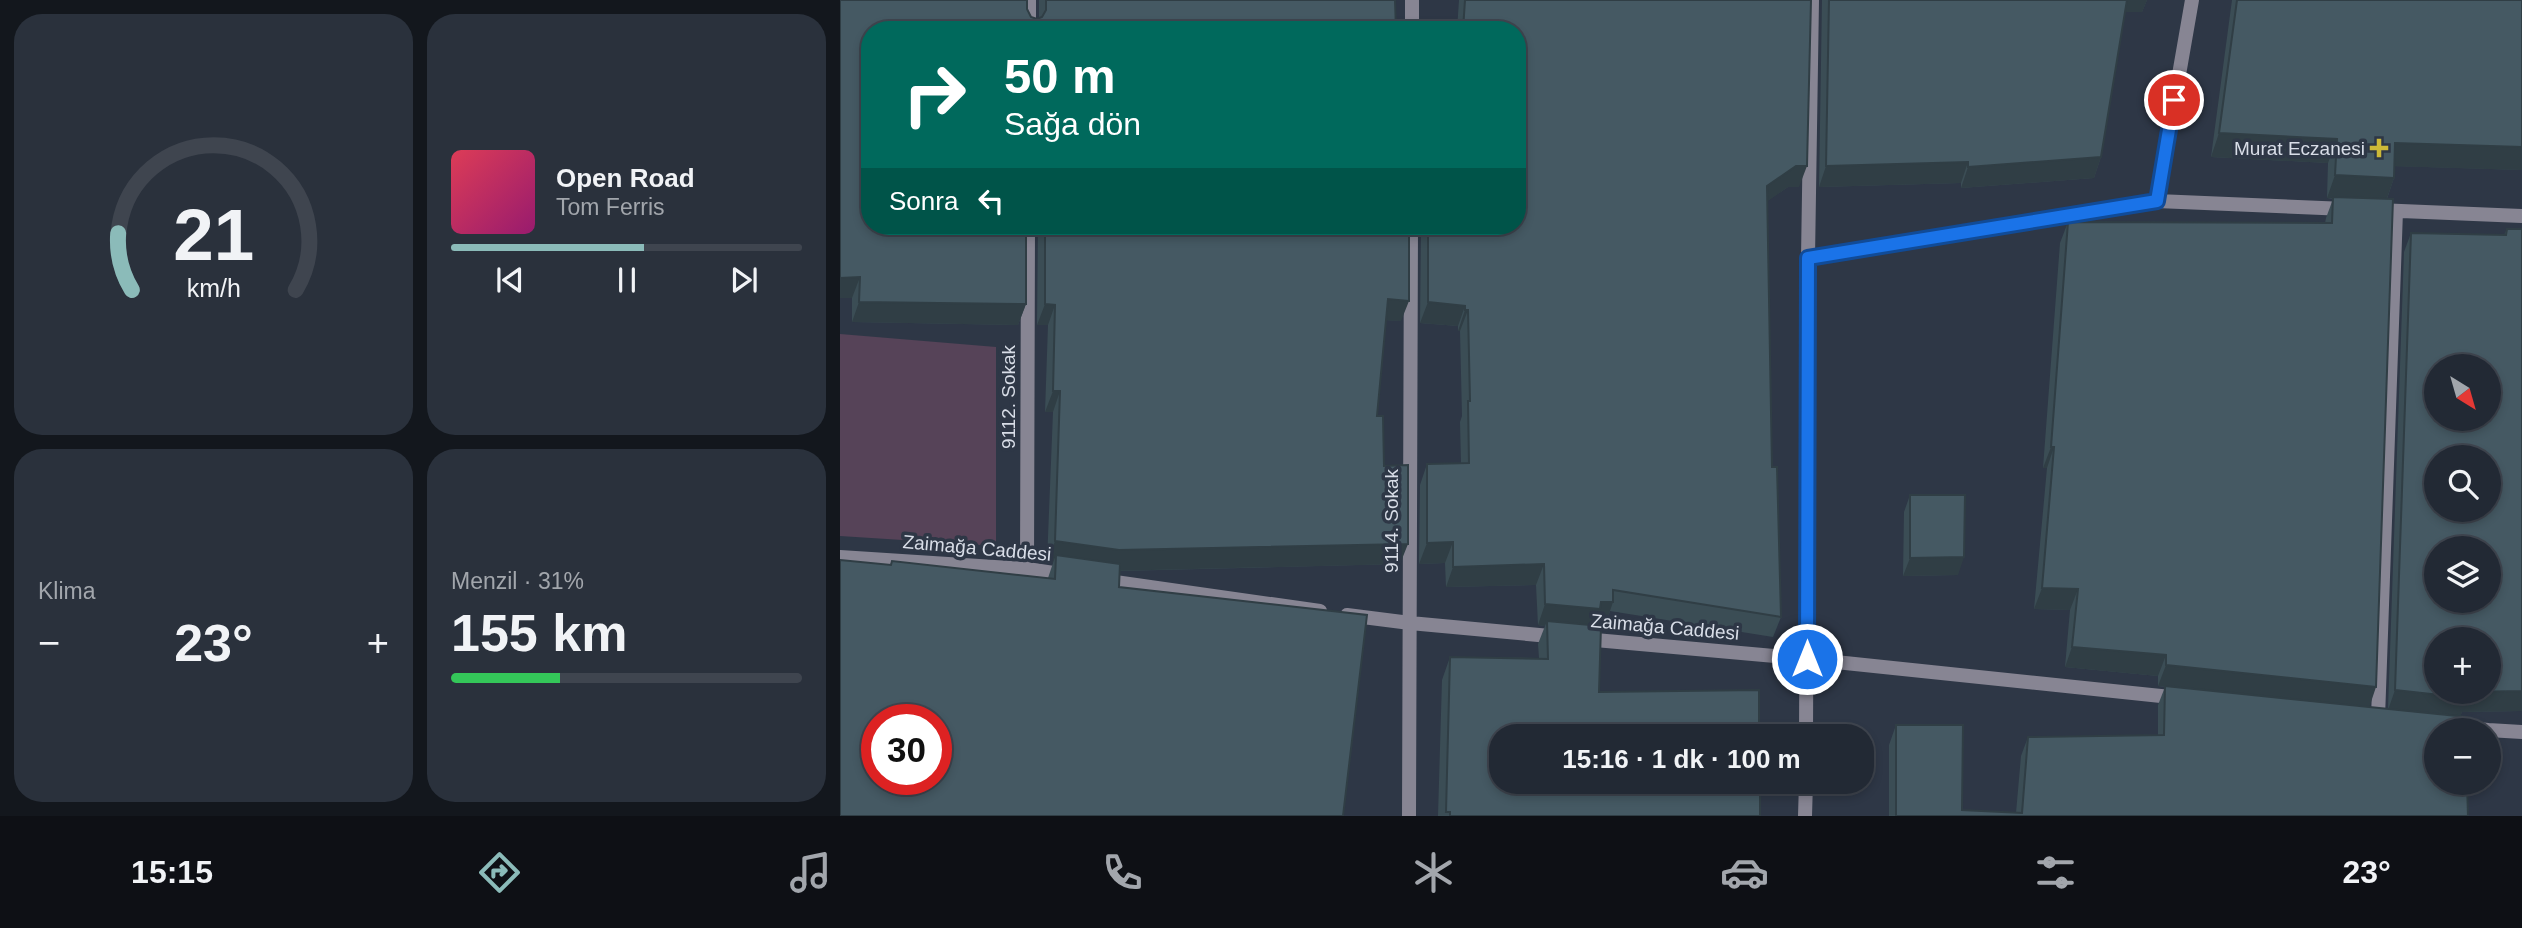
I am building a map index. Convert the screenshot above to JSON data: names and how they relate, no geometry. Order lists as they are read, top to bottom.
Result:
{
  "streets": {
    "street": ["9112. Sokak", "9114. Sokak", "Zaimağa Caddesi"]
  },
  "crossings": [
    ["9112. Sokak", "Zaimağa Caddesi"],
    ["9114. Sokak", "Zaimağa Caddesi"]
  ],
  "places": {
    "health": ["Murat Eczanesi"]
  },
  "north": "bottom right",
  "page": {
    "turn": ["50 m", "Sağa dön"],
    "song": ["Open Road", "Tom Ferris"],
    "then": "Sonra",
    "map_buttons": ["+", "−"],
    "tile": [
      "Klima",
      ["Menzil · 31%", "155 km"]
    ],
    "heat": ["−", "23°", "+"],
    "limit": "30",
    "trip": "15:16 · 1 dk · 100 m",
    "tabs": ["15:15", "23°"],
    "gauge": ["21", "km/h"]
  }
}
